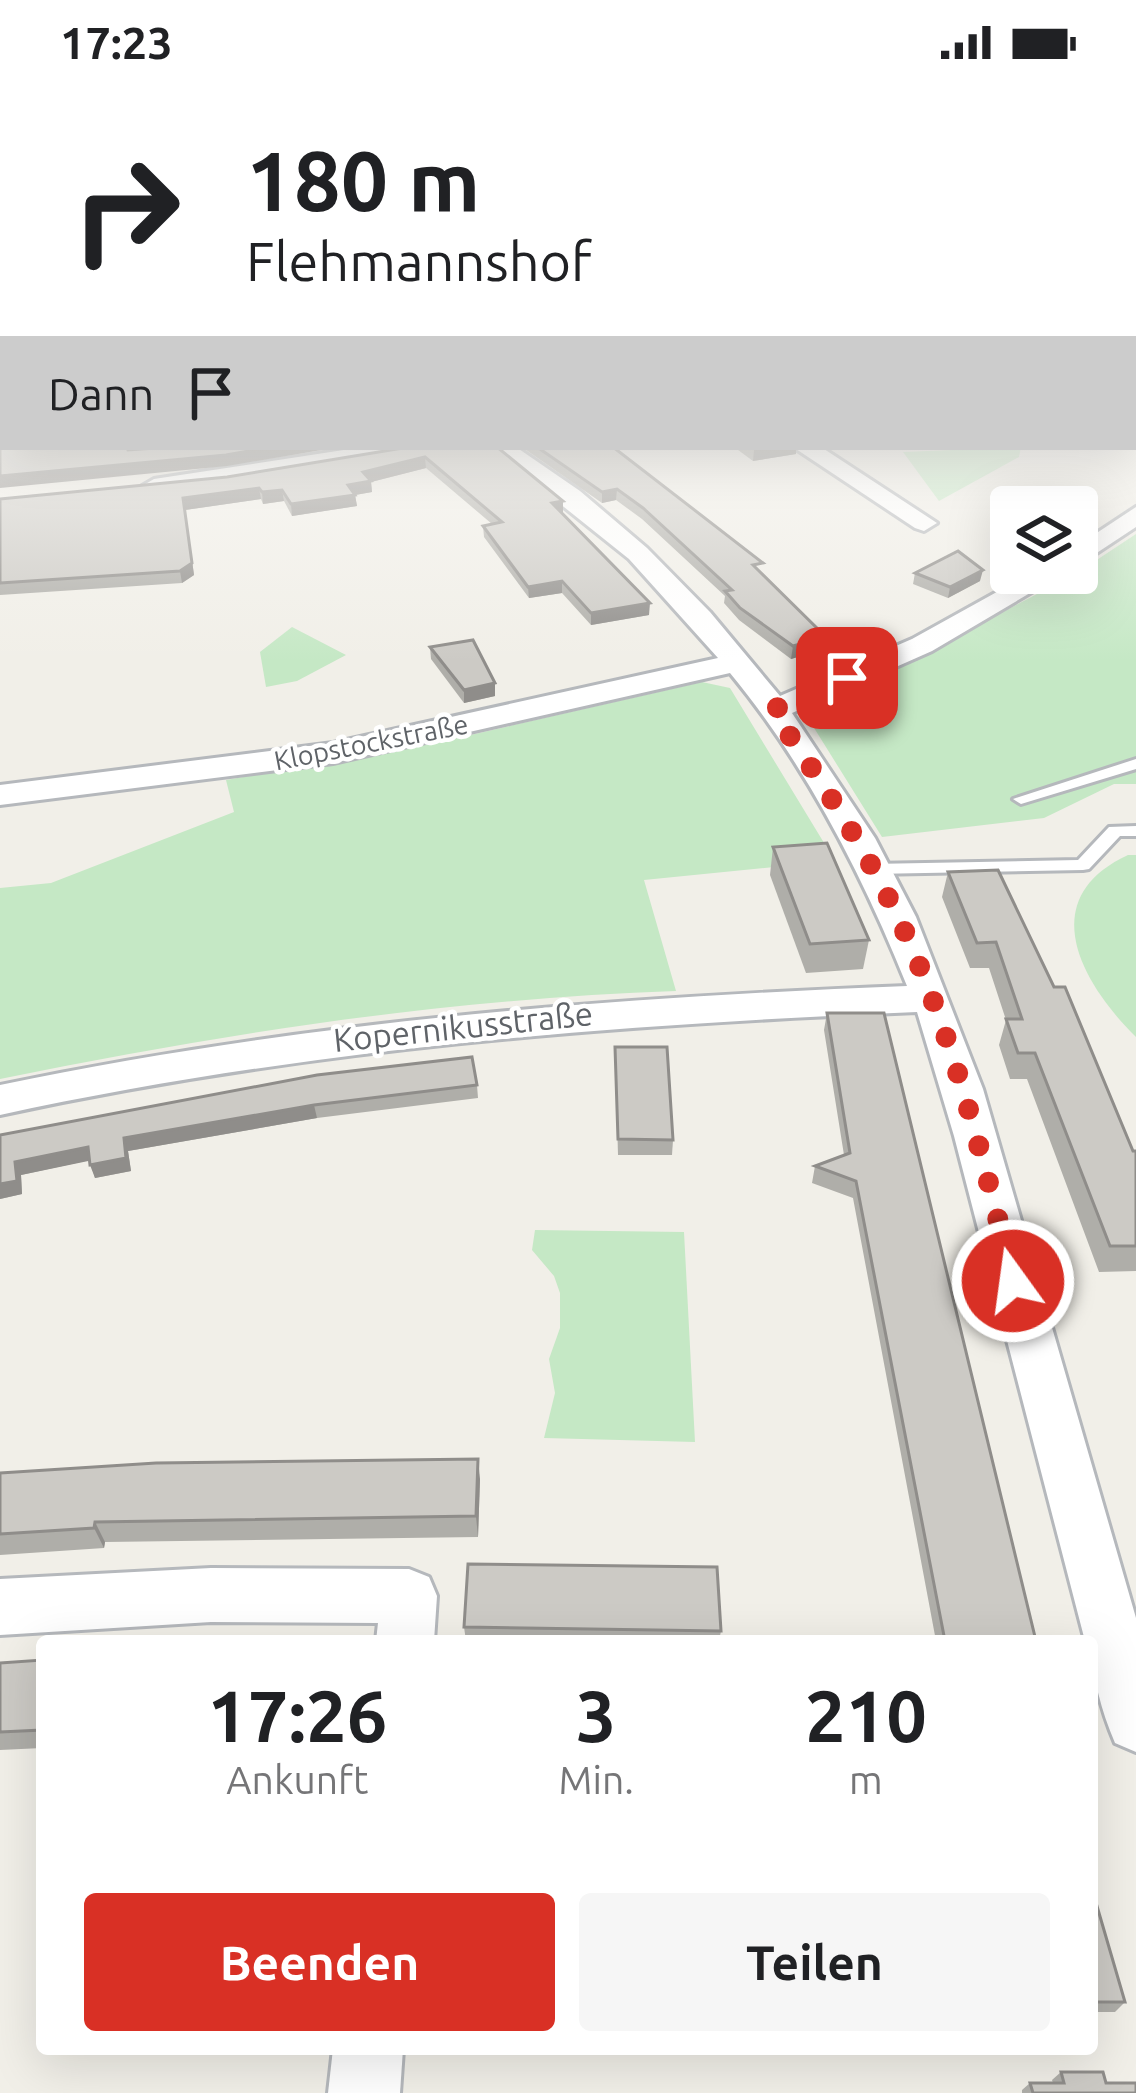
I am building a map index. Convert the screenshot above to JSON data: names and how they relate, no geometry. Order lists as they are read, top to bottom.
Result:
{
  "streets": {
    "street": ["Klopstockstraße", "Kopernikusstraße"]
  },
  "page": {
    "status": "17:23",
    "turn": ["180 m", "Flehmannshof"],
    "then": "Dann",
    "eta": [
      "17:26",
      "Ankunft",
      "3",
      "Min.",
      "210",
      "m"
    ],
    "buttons": ["Beenden", "Teilen"]
  }
}
